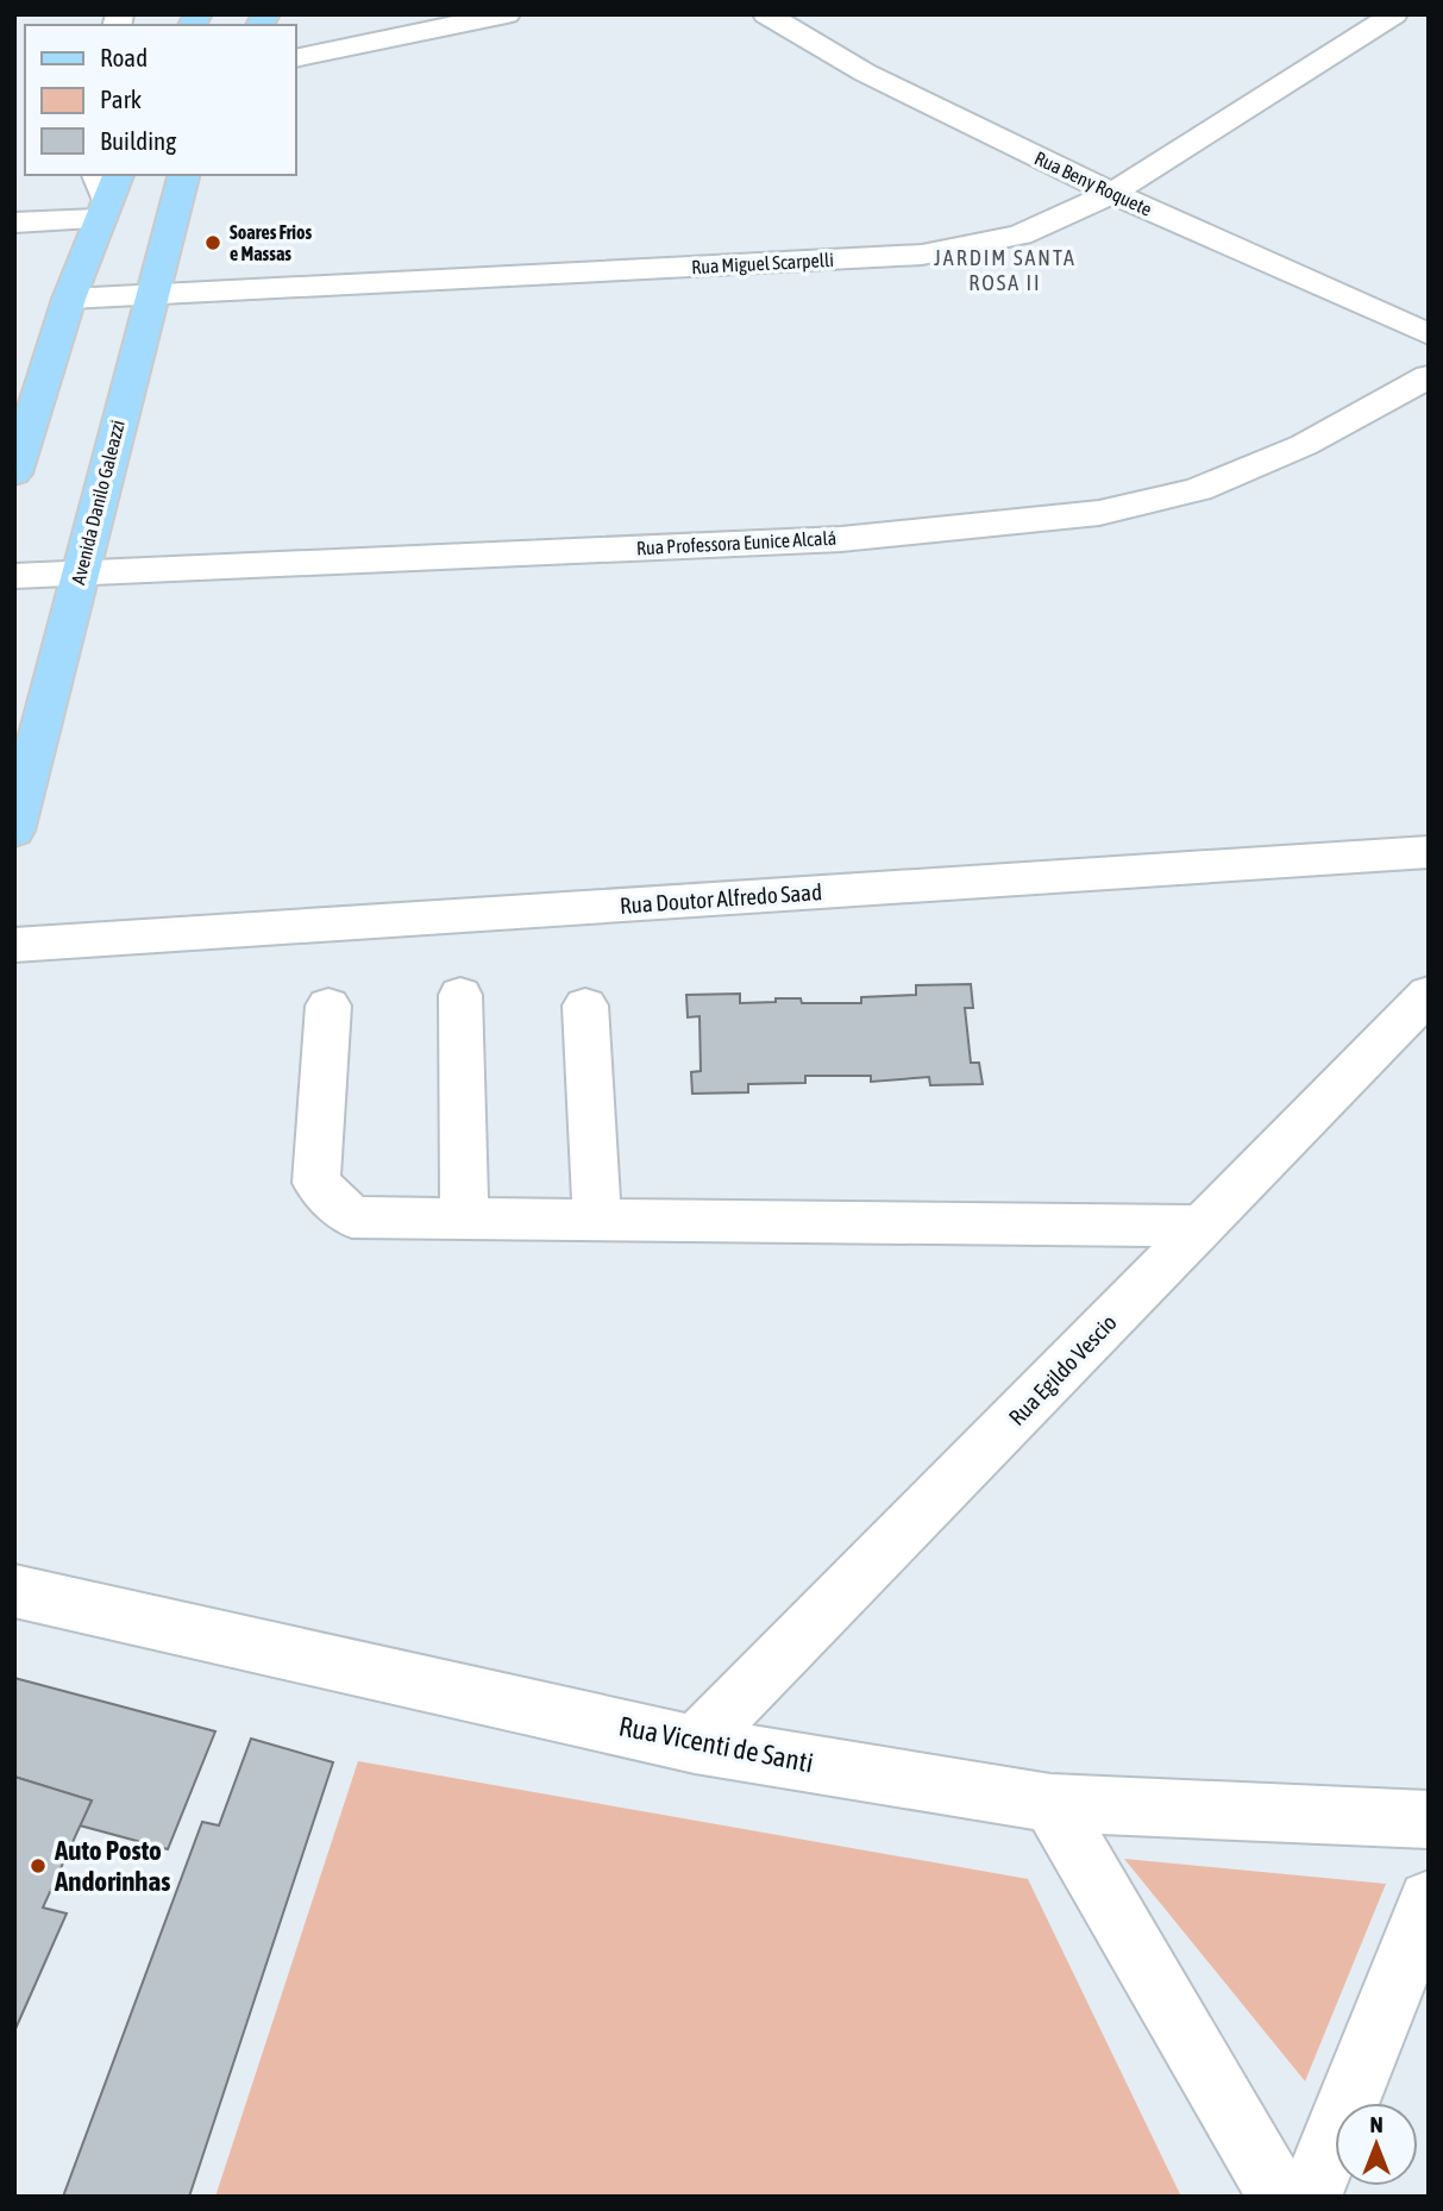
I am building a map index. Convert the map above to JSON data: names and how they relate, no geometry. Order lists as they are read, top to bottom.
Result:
{
  "streets": {
    "main road": ["Avenida Danilo Galeazzi"],
    "street": [
      "Rua Beny Roquete",
      "Rua Miguel Scarpelli",
      "Rua Professora Eunice Alcalá",
      "Rua Doutor Alfredo Saad",
      "Rua Egildo Vescio",
      "Rua Vicenti de Santi"
    ]
  },
  "crossings": [
    ["Rua Beny Roquete", "Rua Miguel Scarpelli"],
    ["Rua Miguel Scarpelli", "Avenida Danilo Galeazzi"],
    ["Avenida Danilo Galeazzi", "Rua Professora Eunice Alcalá"],
    ["Rua Egildo Vescio", "Rua Vicenti de Santi"]
  ],
  "districts": ["JARDIM SANTA ROSA II"],
  "places": ["Soares Frios e Massas", "Auto Posto Andorinhas"],
  "legend": ["Road", "Park", "Building"],
  "north": "top"
}
